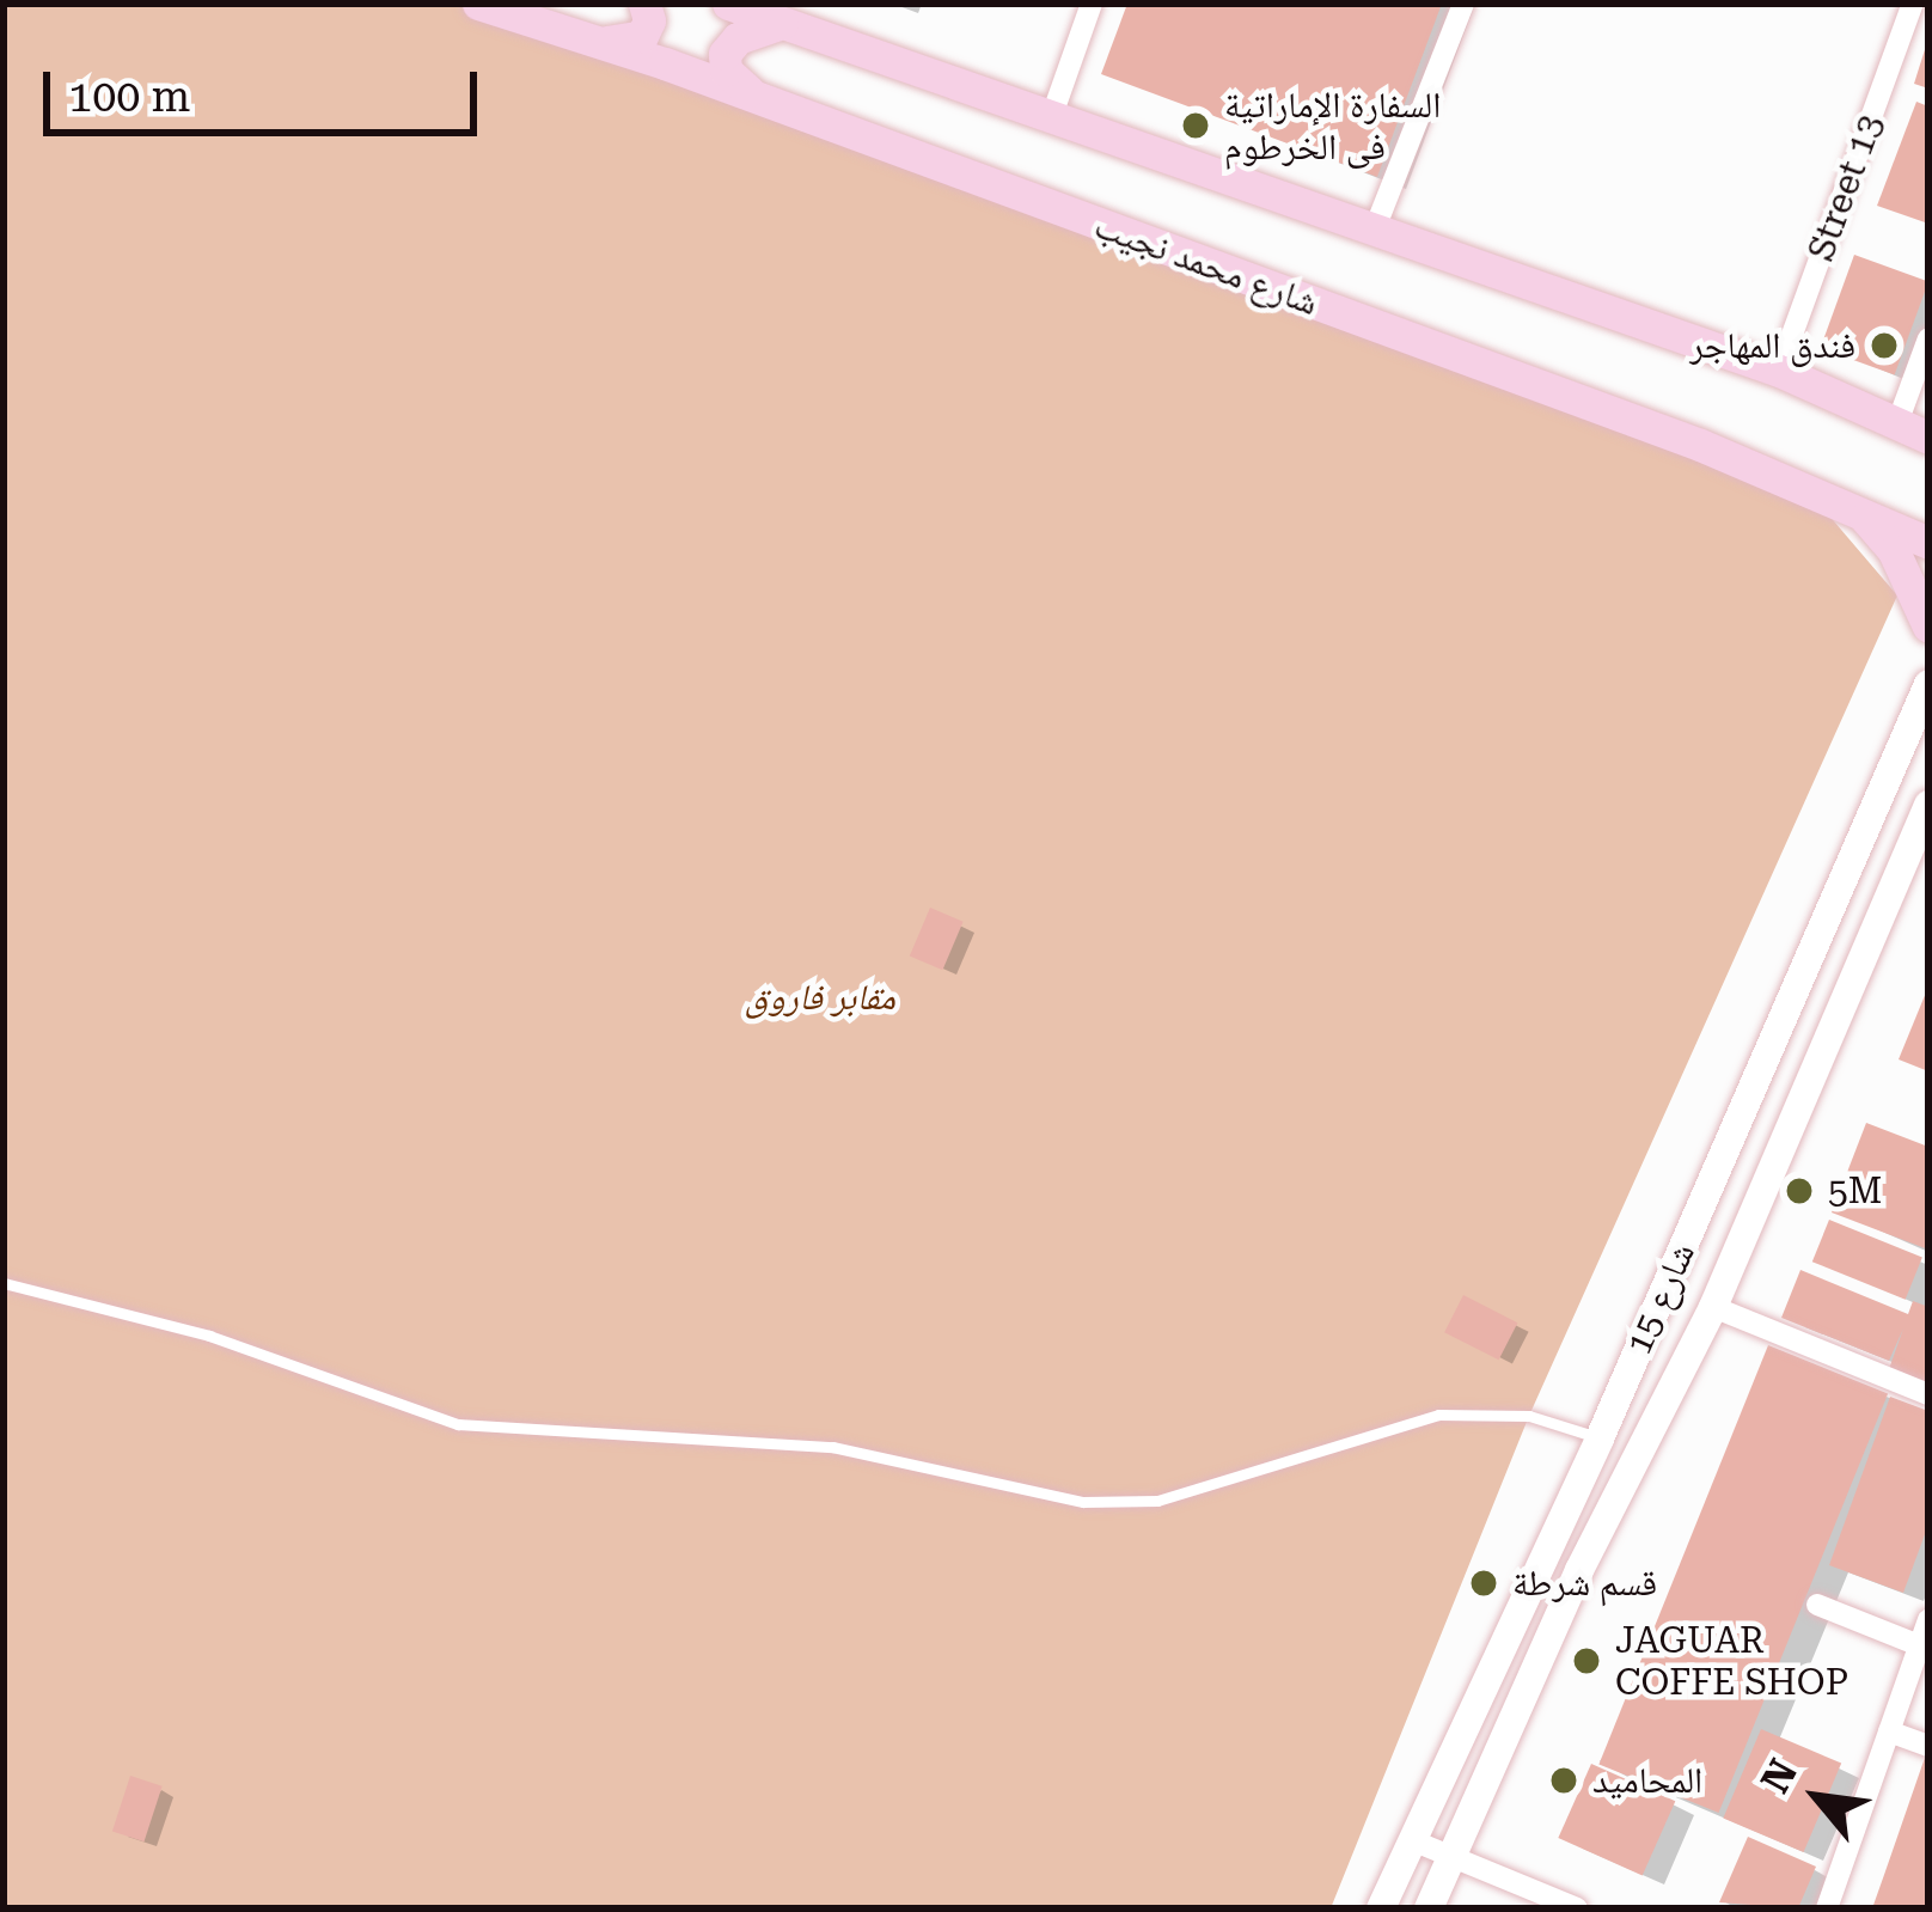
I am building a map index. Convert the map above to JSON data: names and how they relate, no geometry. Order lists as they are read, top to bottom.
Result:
{
  "streets": {
    "main road": ["شارع محمد نجيب"],
    "street": ["Street 13", "شارع 15"]
  },
  "parks": ["مقابر فاروق"],
  "places": [
    "السفارة الإماراتية فى الخرطوم",
    "فندق المهاجر",
    "5M",
    "قسم شرطة",
    "JAGUAR COFFE SHOP",
    "المحاميد"
  ],
  "scale_bar": "100 m",
  "north": "top left"
}
